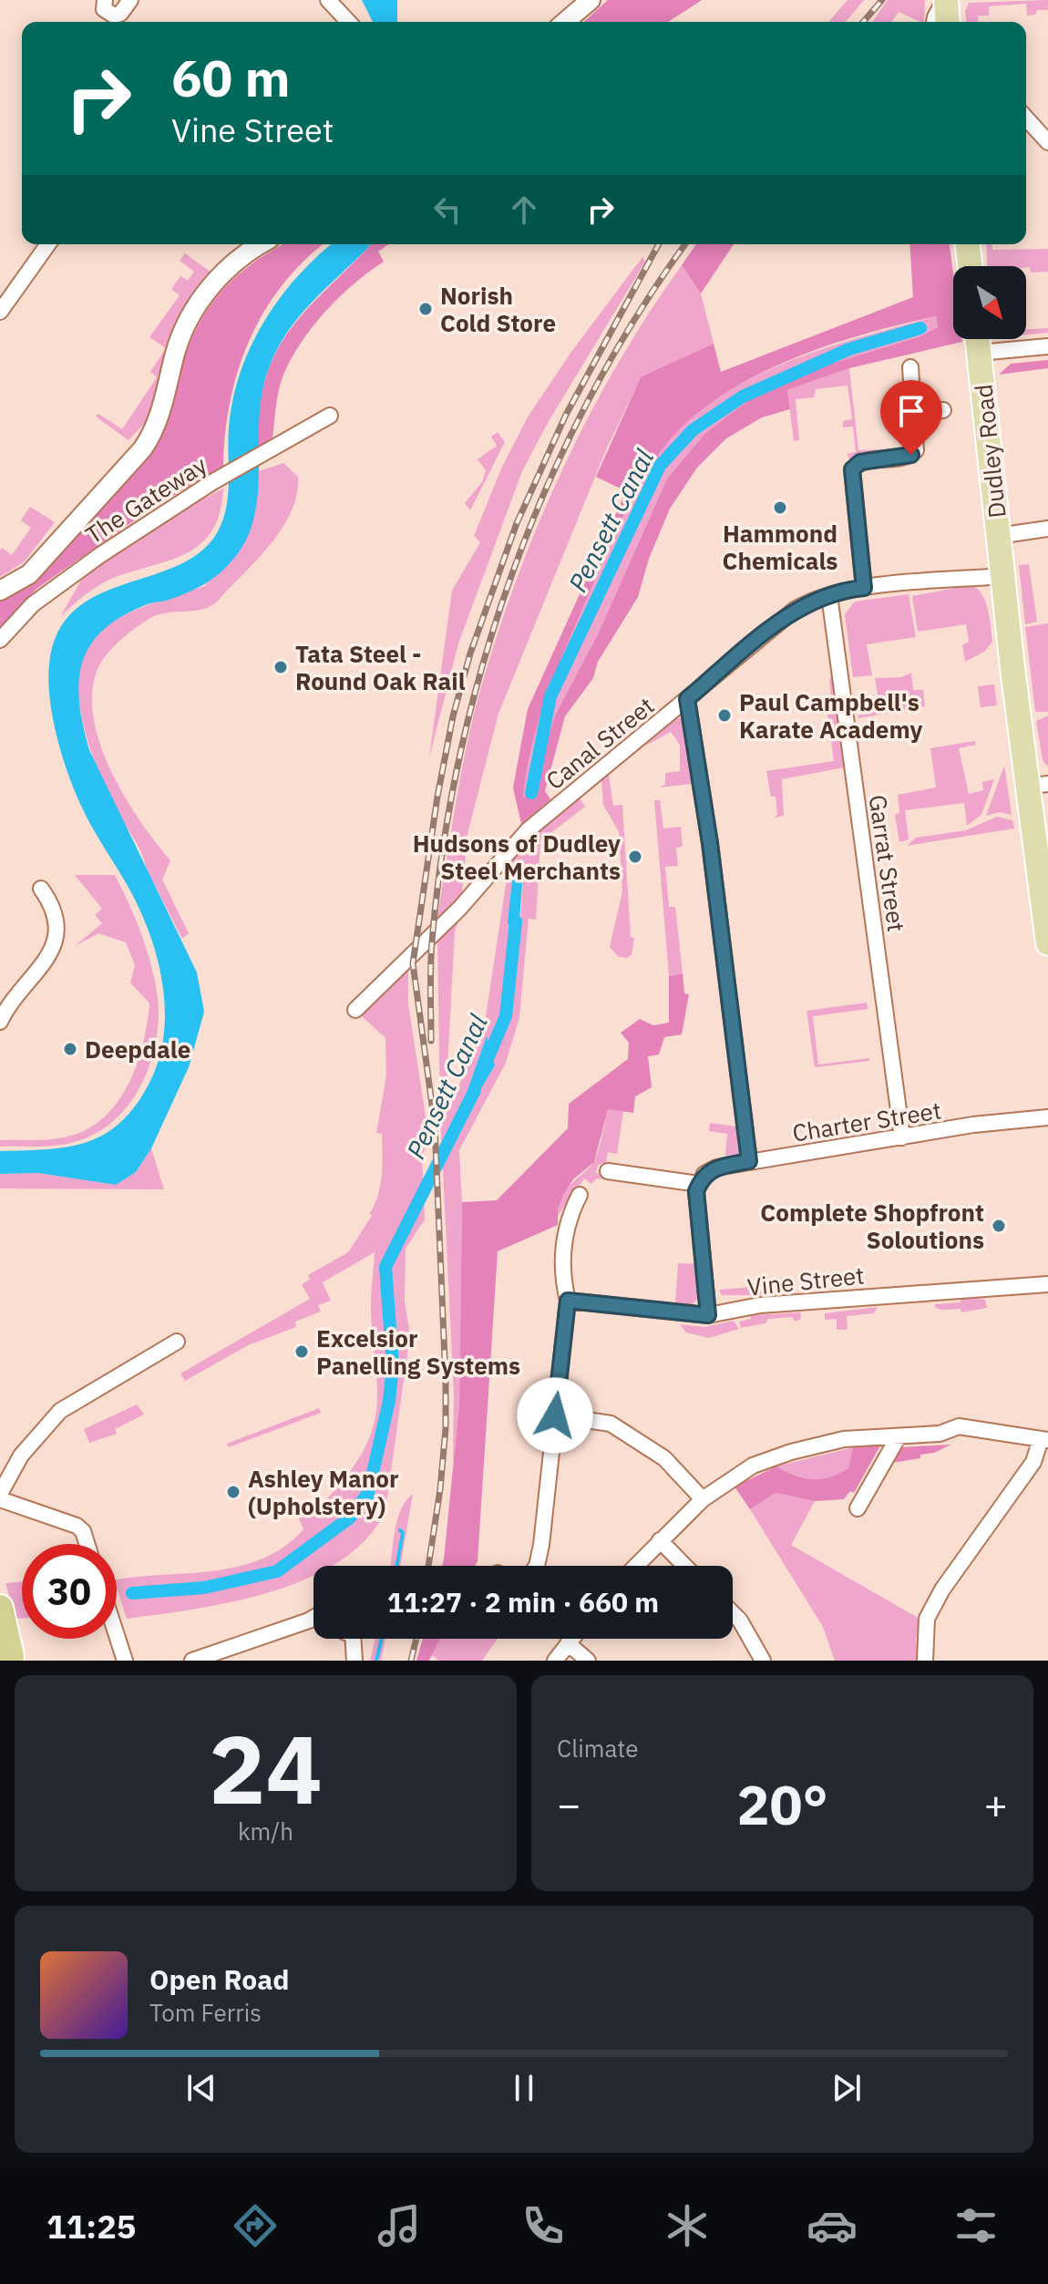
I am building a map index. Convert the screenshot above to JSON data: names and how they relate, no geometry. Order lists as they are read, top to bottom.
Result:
{
  "streets": {
    "main road": ["Dudley Road"],
    "street": [
      "The Gateway",
      "Canal Street",
      "Garrat Street",
      "Charter Street",
      "Vine Street"
    ]
  },
  "crossings": [
    ["Dudley Road", "Canal Street"],
    ["Canal Street", "Garrat Street"],
    ["Garrat Street", "Charter Street"]
  ],
  "water": ["Pensett Canal"],
  "places": [
    "Norish Cold Store",
    "Hammond Chemicals",
    "Tata Steel - Round Oak Rail",
    "Paul Campbell's Karate Academy",
    "Hudsons of Dudley Steel Merchants",
    "Deepdale",
    "Complete Shopfront Soloutions",
    "Excelsior Panelling Systems",
    "Ashley Manor (Upholstery)"
  ],
  "north": "bottom right",
  "page": {
    "turn": ["60 m", "Vine Street"],
    "limit": "30",
    "trip": "11:27 · 2 min · 660 m",
    "tile": [
      ["24", "km/h"],
      "Climate"
    ],
    "heat": ["−", "20°", "+"],
    "song": ["Open Road", "Tom Ferris"],
    "tabs": "11:25"
  }
}
